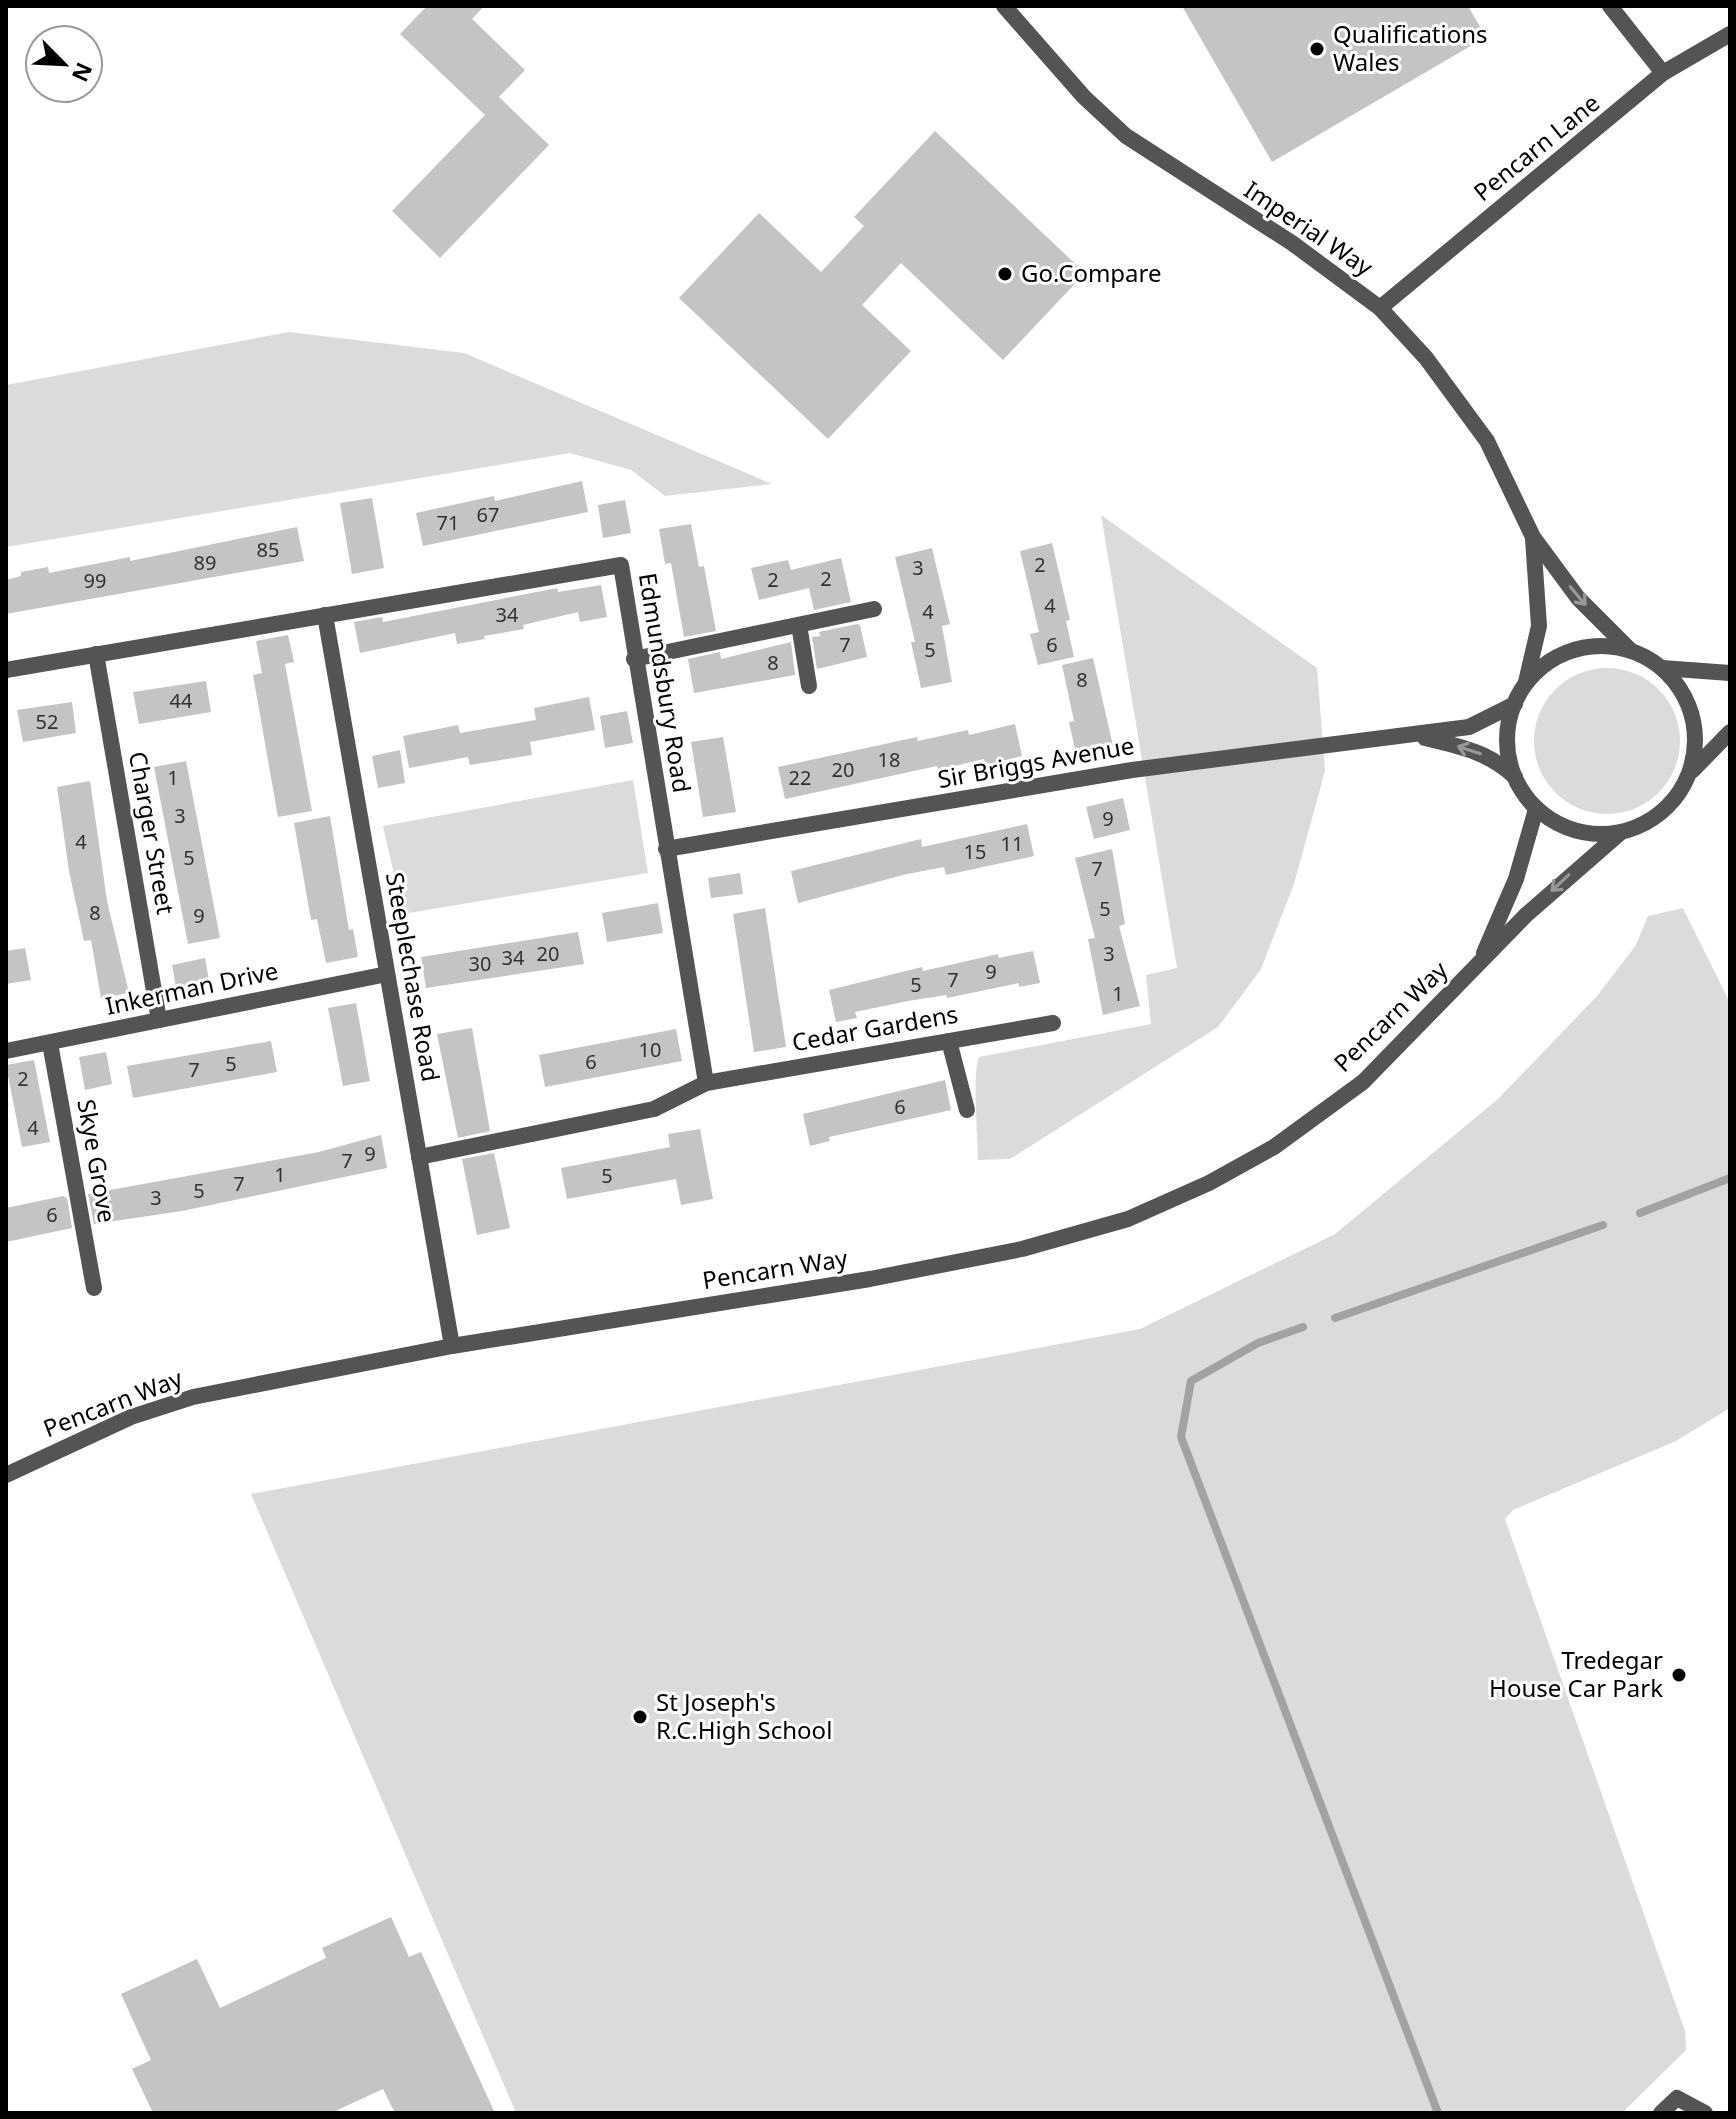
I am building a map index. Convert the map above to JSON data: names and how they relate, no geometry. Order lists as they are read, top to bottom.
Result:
{
  "streets": {
    "street": [
      "Pencarn Lane",
      "Imperial Way",
      "Edmundsbury Road",
      "Sir Briggs Avenue",
      "Charger Street",
      "Steeplechase Road",
      "Inkerman Drive",
      "Pencarn Way",
      "Cedar Gardens",
      "Skye Grove"
    ]
  },
  "crossings": [
    ["Pencarn Lane", "Imperial Way"],
    ["Imperial Way", "Sir Briggs Avenue"],
    ["Imperial Way", "Pencarn Way"],
    ["Edmundsbury Road", "Sir Briggs Avenue"],
    ["Edmundsbury Road", "Charger Street"],
    ["Edmundsbury Road", "Steeplechase Road"],
    ["Edmundsbury Road", "Cedar Gardens"],
    ["Sir Briggs Avenue", "Pencarn Way"],
    ["Charger Street", "Inkerman Drive"],
    ["Steeplechase Road", "Inkerman Drive"],
    ["Steeplechase Road", "Pencarn Way"],
    ["Inkerman Drive", "Skye Grove"]
  ],
  "places": [
    "Qualifications Wales",
    "Go.Compare",
    "Tredegar House Car Park",
    "St Joseph's R.C.High School"
  ],
  "house_numbers": [
    "67",
    "71",
    "85",
    "89",
    "2",
    "3",
    "2",
    "2",
    "99",
    "4",
    "4",
    "34",
    "7",
    "6",
    "5",
    "8",
    "8",
    "44",
    "52",
    "18",
    "20",
    "1",
    "22",
    "3",
    "9",
    "4",
    "11",
    "15",
    "5",
    "7",
    "5",
    "8",
    "9",
    "20",
    "3",
    "34",
    "30",
    "9",
    "7",
    "5",
    "1",
    "10",
    "6",
    "5",
    "7",
    "2",
    "6",
    "4",
    "9",
    "7",
    "1",
    "5",
    "7",
    "5",
    "3",
    "6"
  ],
  "north": "bottom right"
}
